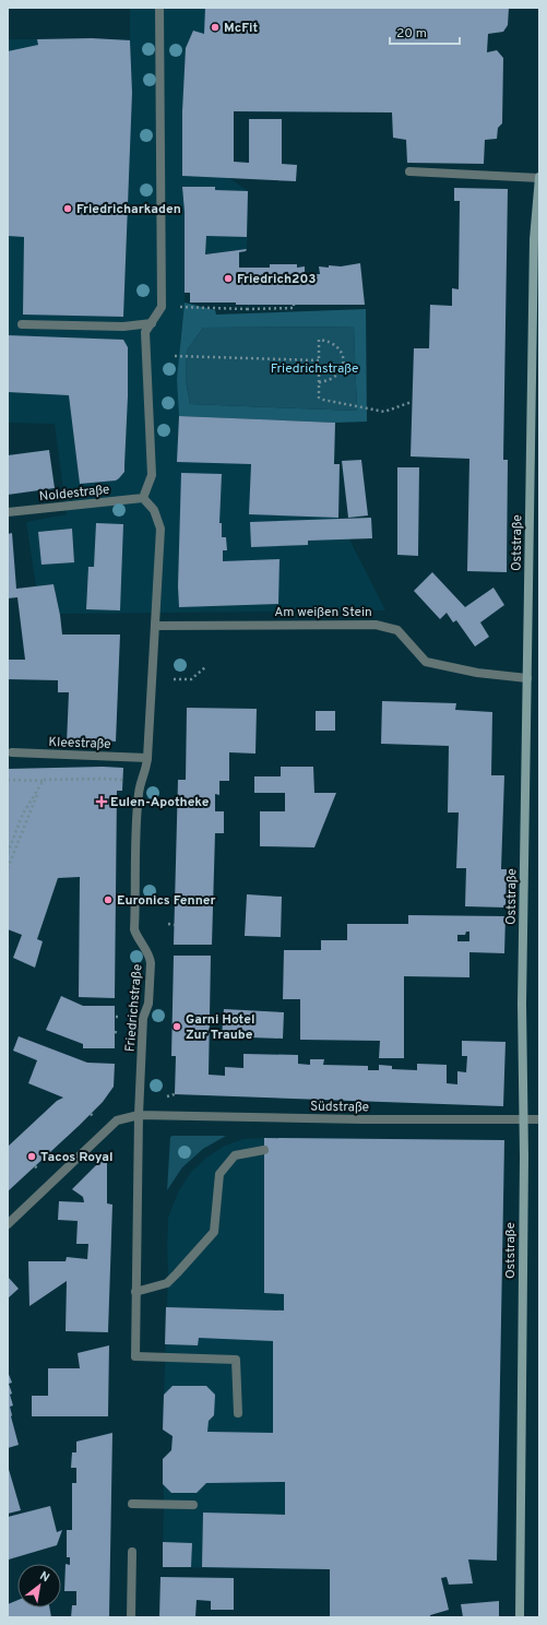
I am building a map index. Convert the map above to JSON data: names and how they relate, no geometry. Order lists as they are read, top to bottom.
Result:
{
  "streets": {
    "main road": ["Oststraße"],
    "street": [
      "Noldestraße",
      "Am weißen Stein",
      "Kleestraße",
      "Friedrichstraße",
      "Südstraße"
    ]
  },
  "crossings": [
    ["Noldestraße", "Friedrichstraße"],
    ["Oststraße", "Am weißen Stein"],
    ["Oststraße", "Südstraße"],
    ["Am weißen Stein", "Friedrichstraße"],
    ["Kleestraße", "Friedrichstraße"],
    ["Friedrichstraße", "Südstraße"]
  ],
  "parks": ["Friedrichstraße"],
  "places": {
    "other": [
      "McFit",
      "Friedricharkaden",
      "Friedrich203",
      "Euronics Fenner",
      "Garni Hotel Zur Traube",
      "Tacos Royal"
    ],
    "health": ["Eulen-Apotheke"]
  },
  "scale_bar": "20 m",
  "north": "top right"
}
